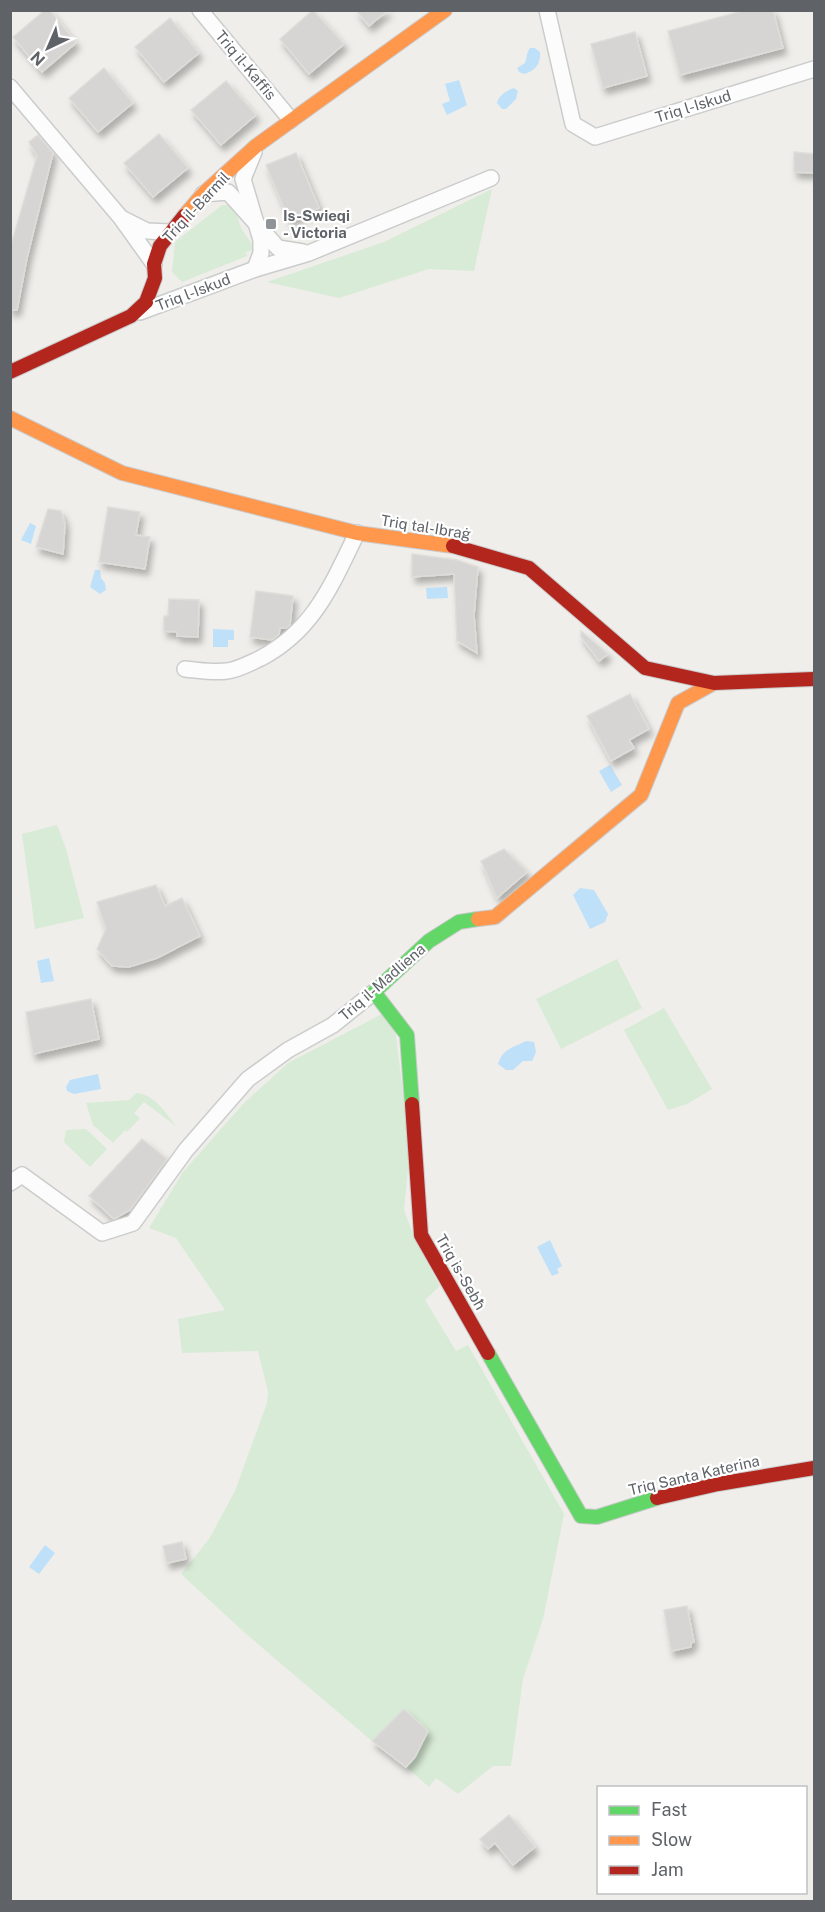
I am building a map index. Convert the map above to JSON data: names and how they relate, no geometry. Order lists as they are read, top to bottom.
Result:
{
  "streets": {
    "main road": [
      "Triq il-Barmil",
      "Triq tal-Ibraġ",
      "Triq il-Madliena",
      "Triq is-Sebħ",
      "Triq Santa Katerina"
    ],
    "street": ["Triq il-Kaffis", "Triq l-Iskud"]
  },
  "crossings": [
    ["Triq il-Kaffis", "Triq il-Barmil"],
    ["Triq l-Iskud", "Triq il-Barmil"],
    ["Triq tal-Ibraġ", "Triq il-Madliena"],
    ["Triq il-Madliena", "Triq is-Sebħ"],
    ["Triq is-Sebħ", "Triq Santa Katerina"]
  ],
  "places": {
    "transit": ["Is-Swieqi - Victoria"]
  },
  "legend": ["Fast", "Slow", "Jam"],
  "north": "bottom left"
}
